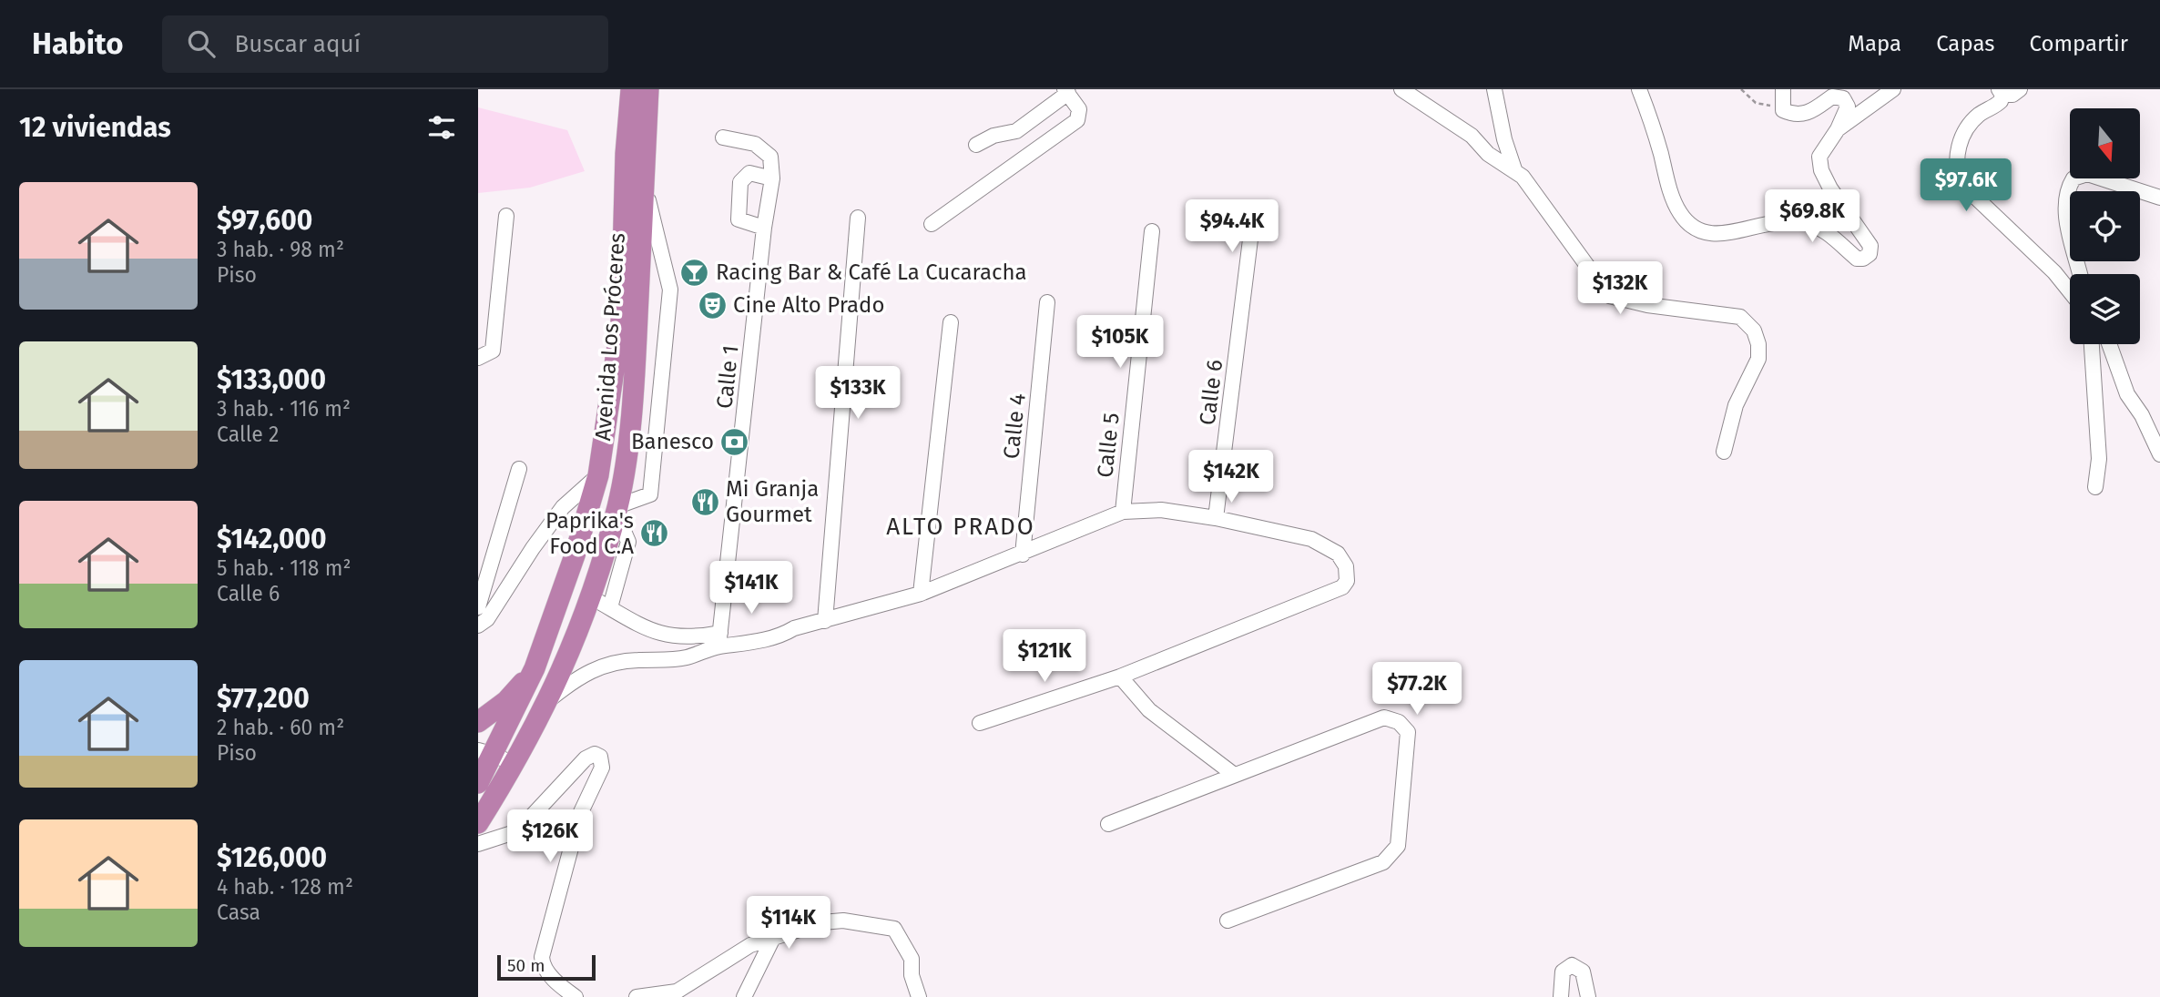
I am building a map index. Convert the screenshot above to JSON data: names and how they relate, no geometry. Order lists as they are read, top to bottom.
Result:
{
  "streets": {
    "highway": ["Avenida Los Próceres"],
    "street": [
      "Calle 1",
      "Calle 6",
      "Calle 4",
      "Calle 5"
    ]
  },
  "districts": ["ALTO PRADO"],
  "places": {
    "bar": ["Racing Bar & Café La Cucaracha"],
    "theatre": ["Cine Alto Prado"],
    "bank": ["Banesco"],
    "restaurant": ["Mi Granja Gourmet", "Paprika's Food C.A"]
  },
  "scale_bar": "50 m",
  "north": "bottom",
  "page": {
    "header": "Habito",
    "search": "Buscar aquí",
    "nav": ["Mapa", "Capas", "Compartir"],
    "heading": "12 viviendas",
    "price": [
      "$97.6K",
      "$69.8K",
      "$94.4K",
      "$132K",
      "$105K",
      "$133K",
      "$142K",
      "$141K",
      "$121K",
      "$77.2K",
      "$126K",
      "$114K"
    ],
    "list": [
      {
        "name": "$97,600",
        "note": "3 hab. · 98 m² · Piso"
      },
      {
        "name": "$133,000",
        "note": "3 hab. · 116 m² · Calle 2"
      },
      {
        "name": "$142,000",
        "note": "5 hab. · 118 m² · Calle 6"
      },
      {
        "name": "$77,200",
        "note": "2 hab. · 60 m² · Piso"
      },
      {
        "name": "$126,000",
        "note": "4 hab. · 128 m² · Casa"
      }
    ],
    "scale": "50 m"
  }
}
